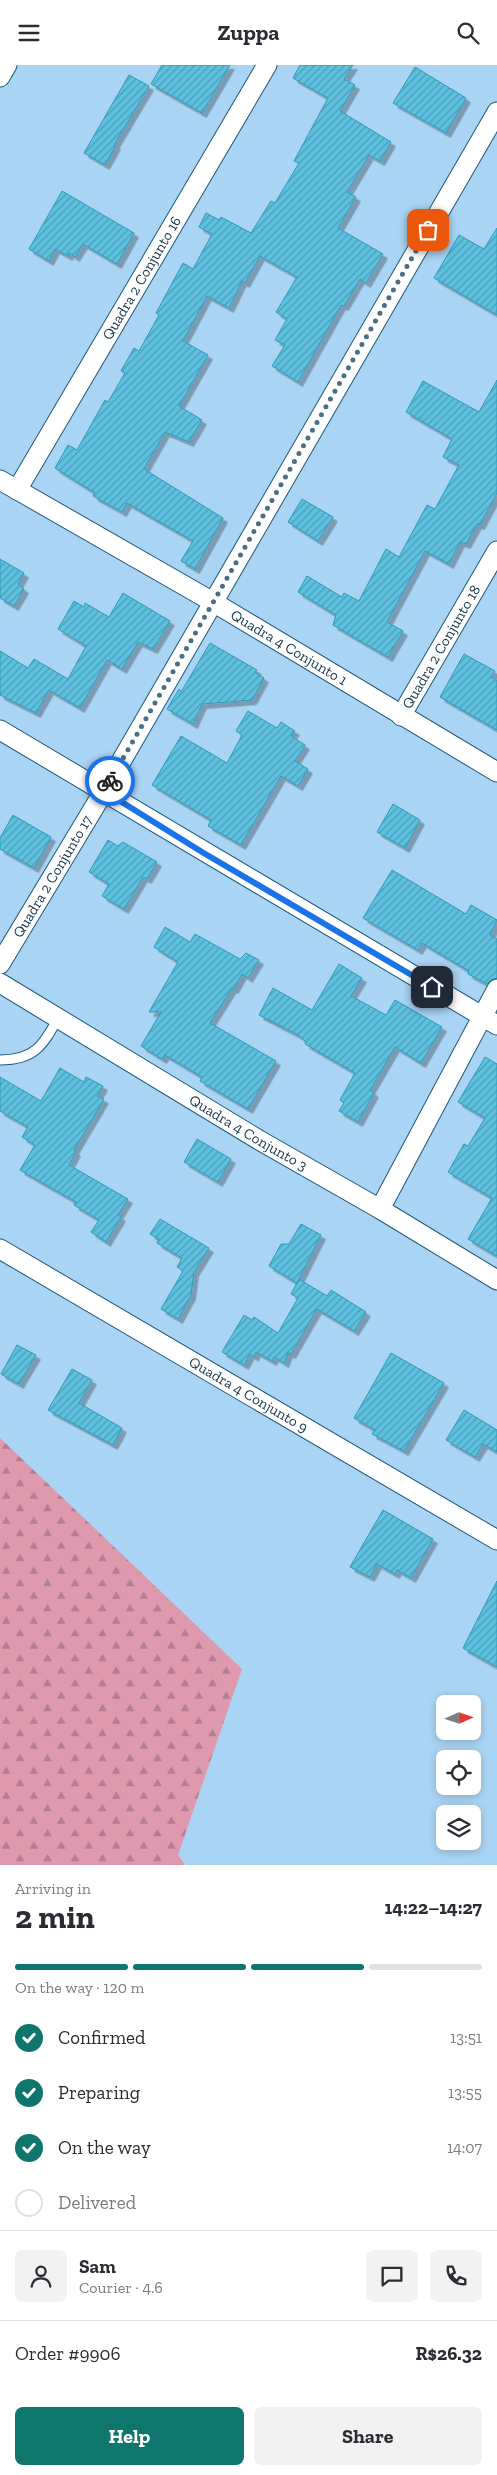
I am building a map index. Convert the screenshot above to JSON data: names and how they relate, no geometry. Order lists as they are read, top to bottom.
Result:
{
  "streets": {
    "street": [
      "Quadra 2 Conjunto 16",
      "Quadra 2 Conjunto 18",
      "Quadra 4 Conjunto 1",
      "Quadra 2 Conjunto 17",
      "Quadra 4 Conjunto 3",
      "Quadra 4 Conjunto 9"
    ]
  },
  "crossings": [
    ["Quadra 2 Conjunto 16", "Quadra 4 Conjunto 1"],
    ["Quadra 2 Conjunto 18", "Quadra 4 Conjunto 1"],
    ["Quadra 4 Conjunto 1", "Quadra 2 Conjunto 17"]
  ],
  "north": "right",
  "page": {
    "header": "Zuppa",
    "heading": ["2 min", "Arriving in", "14:22–14:27"],
    "panel": [
      "Sam",
      "Courier · 4.6",
      "Order #9906",
      "R$26.32"
    ],
    "bar": "On the way · 120 m",
    "list": [
      ["Confirmed", "13:51"],
      ["Preparing", "13:55"],
      ["On the way", "14:07"],
      "Delivered"
    ],
    "buttons": ["Help", "Share"]
  }
}
